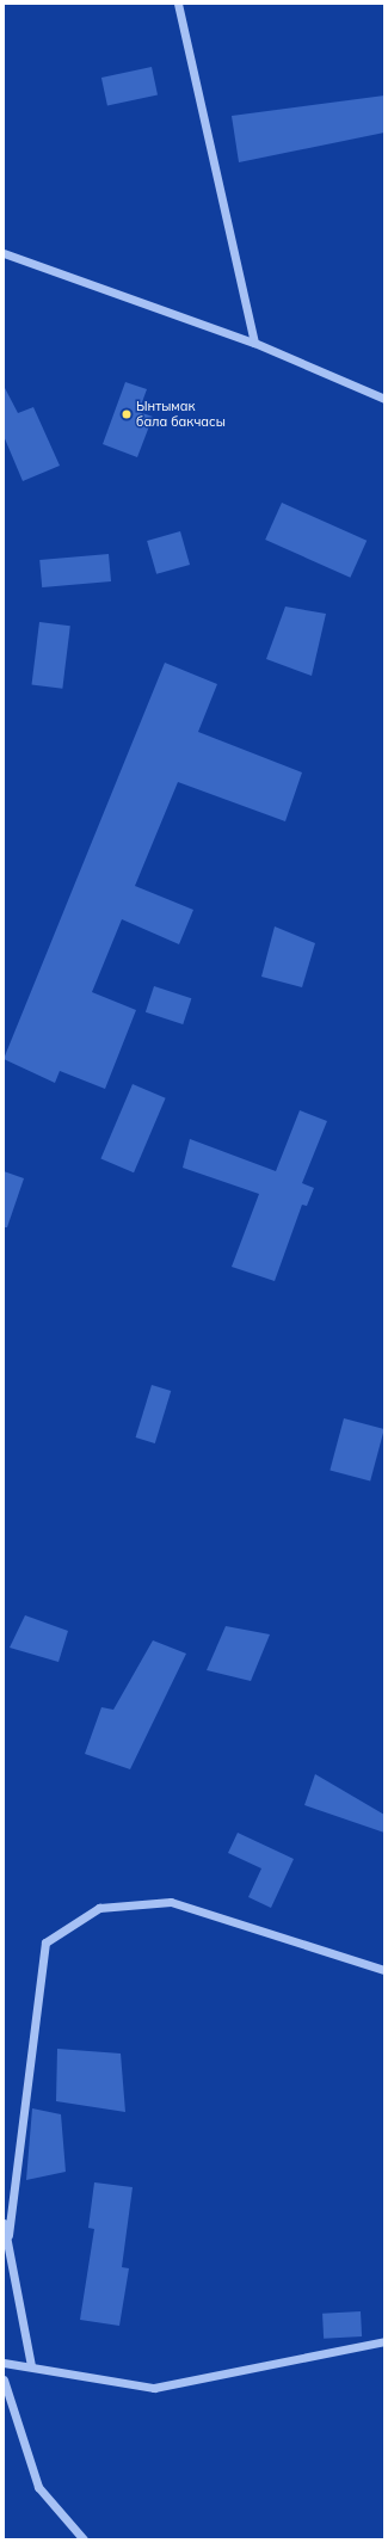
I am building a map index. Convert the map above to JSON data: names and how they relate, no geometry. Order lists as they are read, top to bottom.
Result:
{
  "places": ["Ынтымак бала бакчасы"]
}
